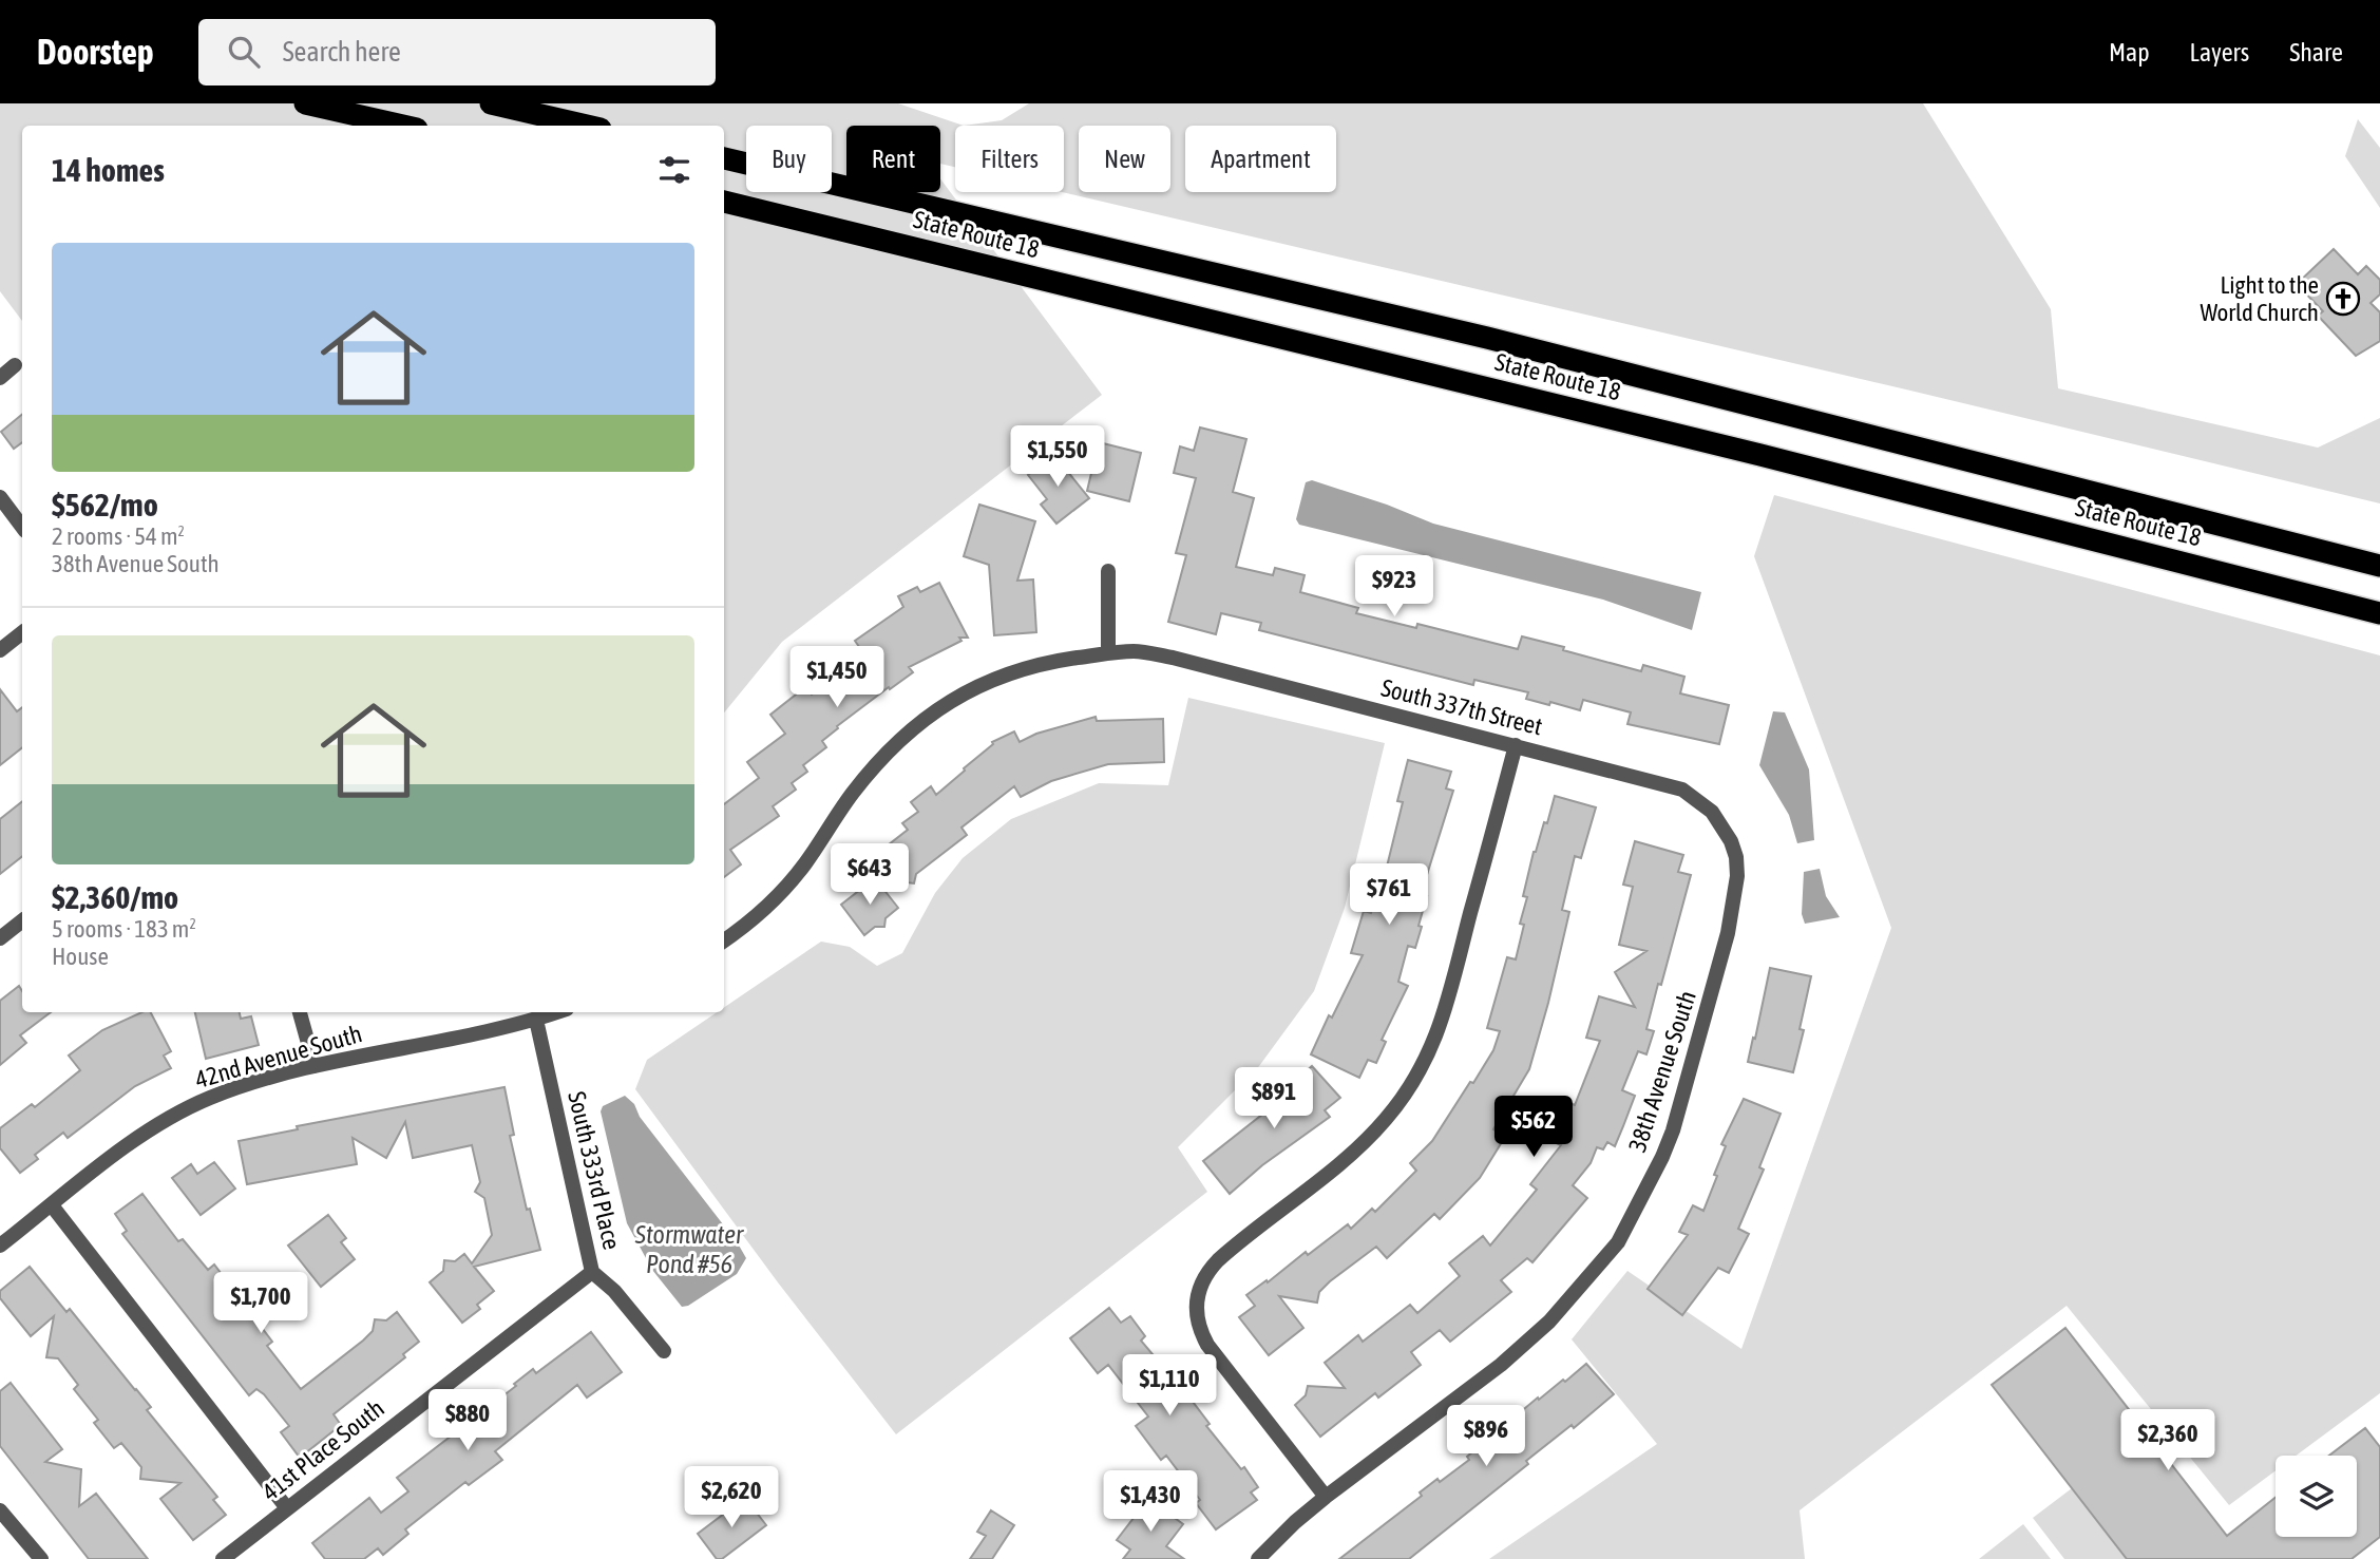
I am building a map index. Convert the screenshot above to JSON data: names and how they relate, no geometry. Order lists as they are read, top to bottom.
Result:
{
  "streets": {
    "highway": ["State Route 18"],
    "street": [
      "South 337th Street",
      "42nd Avenue South",
      "38th Avenue South",
      "South 333rd Place",
      "41st Place South"
    ]
  },
  "crossings": [
    ["South 337th Street", "38th Avenue South"],
    ["42nd Avenue South", "South 333rd Place"],
    ["South 333rd Place", "41st Place South"]
  ],
  "water": ["Stormwater Pond #56"],
  "places": {
    "church": ["Light to the World Church"]
  },
  "page": {
    "header": "Doorstep",
    "search": "Search here",
    "nav": ["Map", "Layers", "Share"],
    "chip": [
      "Buy",
      "Rent",
      "Filters",
      "New",
      "Apartment"
    ],
    "heading": "14 homes",
    "list": [
      {
        "name": "$562/mo",
        "note": "2 rooms · 54 m² · 38th Avenue South"
      },
      {
        "name": "$2,360/mo",
        "note": "5 rooms · 183 m² · House"
      }
    ],
    "price": [
      "$1,550",
      "$923",
      "$1,450",
      "$643",
      "$761",
      "$891",
      "$562",
      "$1,700",
      "$1,110",
      "$880",
      "$896",
      "$2,360",
      "$2,620",
      "$1,430"
    ]
  }
}
